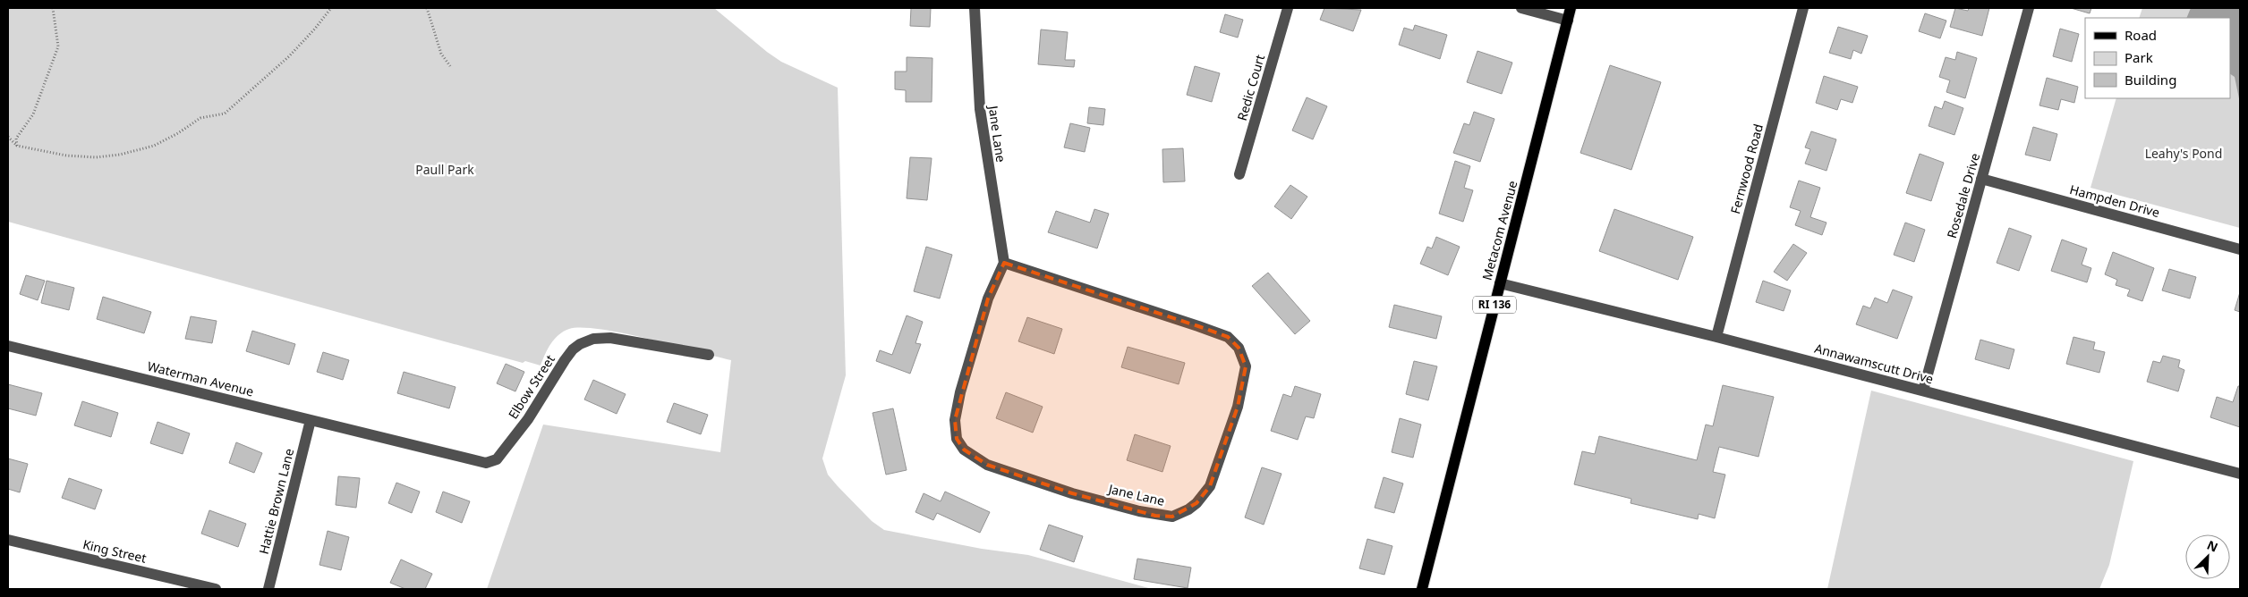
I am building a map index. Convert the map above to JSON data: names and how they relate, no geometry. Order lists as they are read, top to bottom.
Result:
{
  "streets": {
    "main road": ["Metacom Avenue", "RI 136"],
    "street": [
      "Redic Court",
      "Jane Lane",
      "Fernwood Road",
      "Rosedale Drive",
      "Hampden Drive",
      "Annawamscutt Drive",
      "Waterman Avenue",
      "Elbow Street",
      "Hattie Brown Lane",
      "King Street"
    ]
  },
  "crossings": [
    ["Fernwood Road", "Annawamscutt Drive"],
    ["Rosedale Drive", "Hampden Drive"],
    ["Rosedale Drive", "Annawamscutt Drive"],
    ["Metacom Avenue", "Annawamscutt Drive"],
    ["Waterman Avenue", "Elbow Street"],
    ["Waterman Avenue", "Hattie Brown Lane"]
  ],
  "parks": ["Leahy's Pond", "Paull Park"],
  "legend": ["Road", "Park", "Building"],
  "north": "top right"
}
